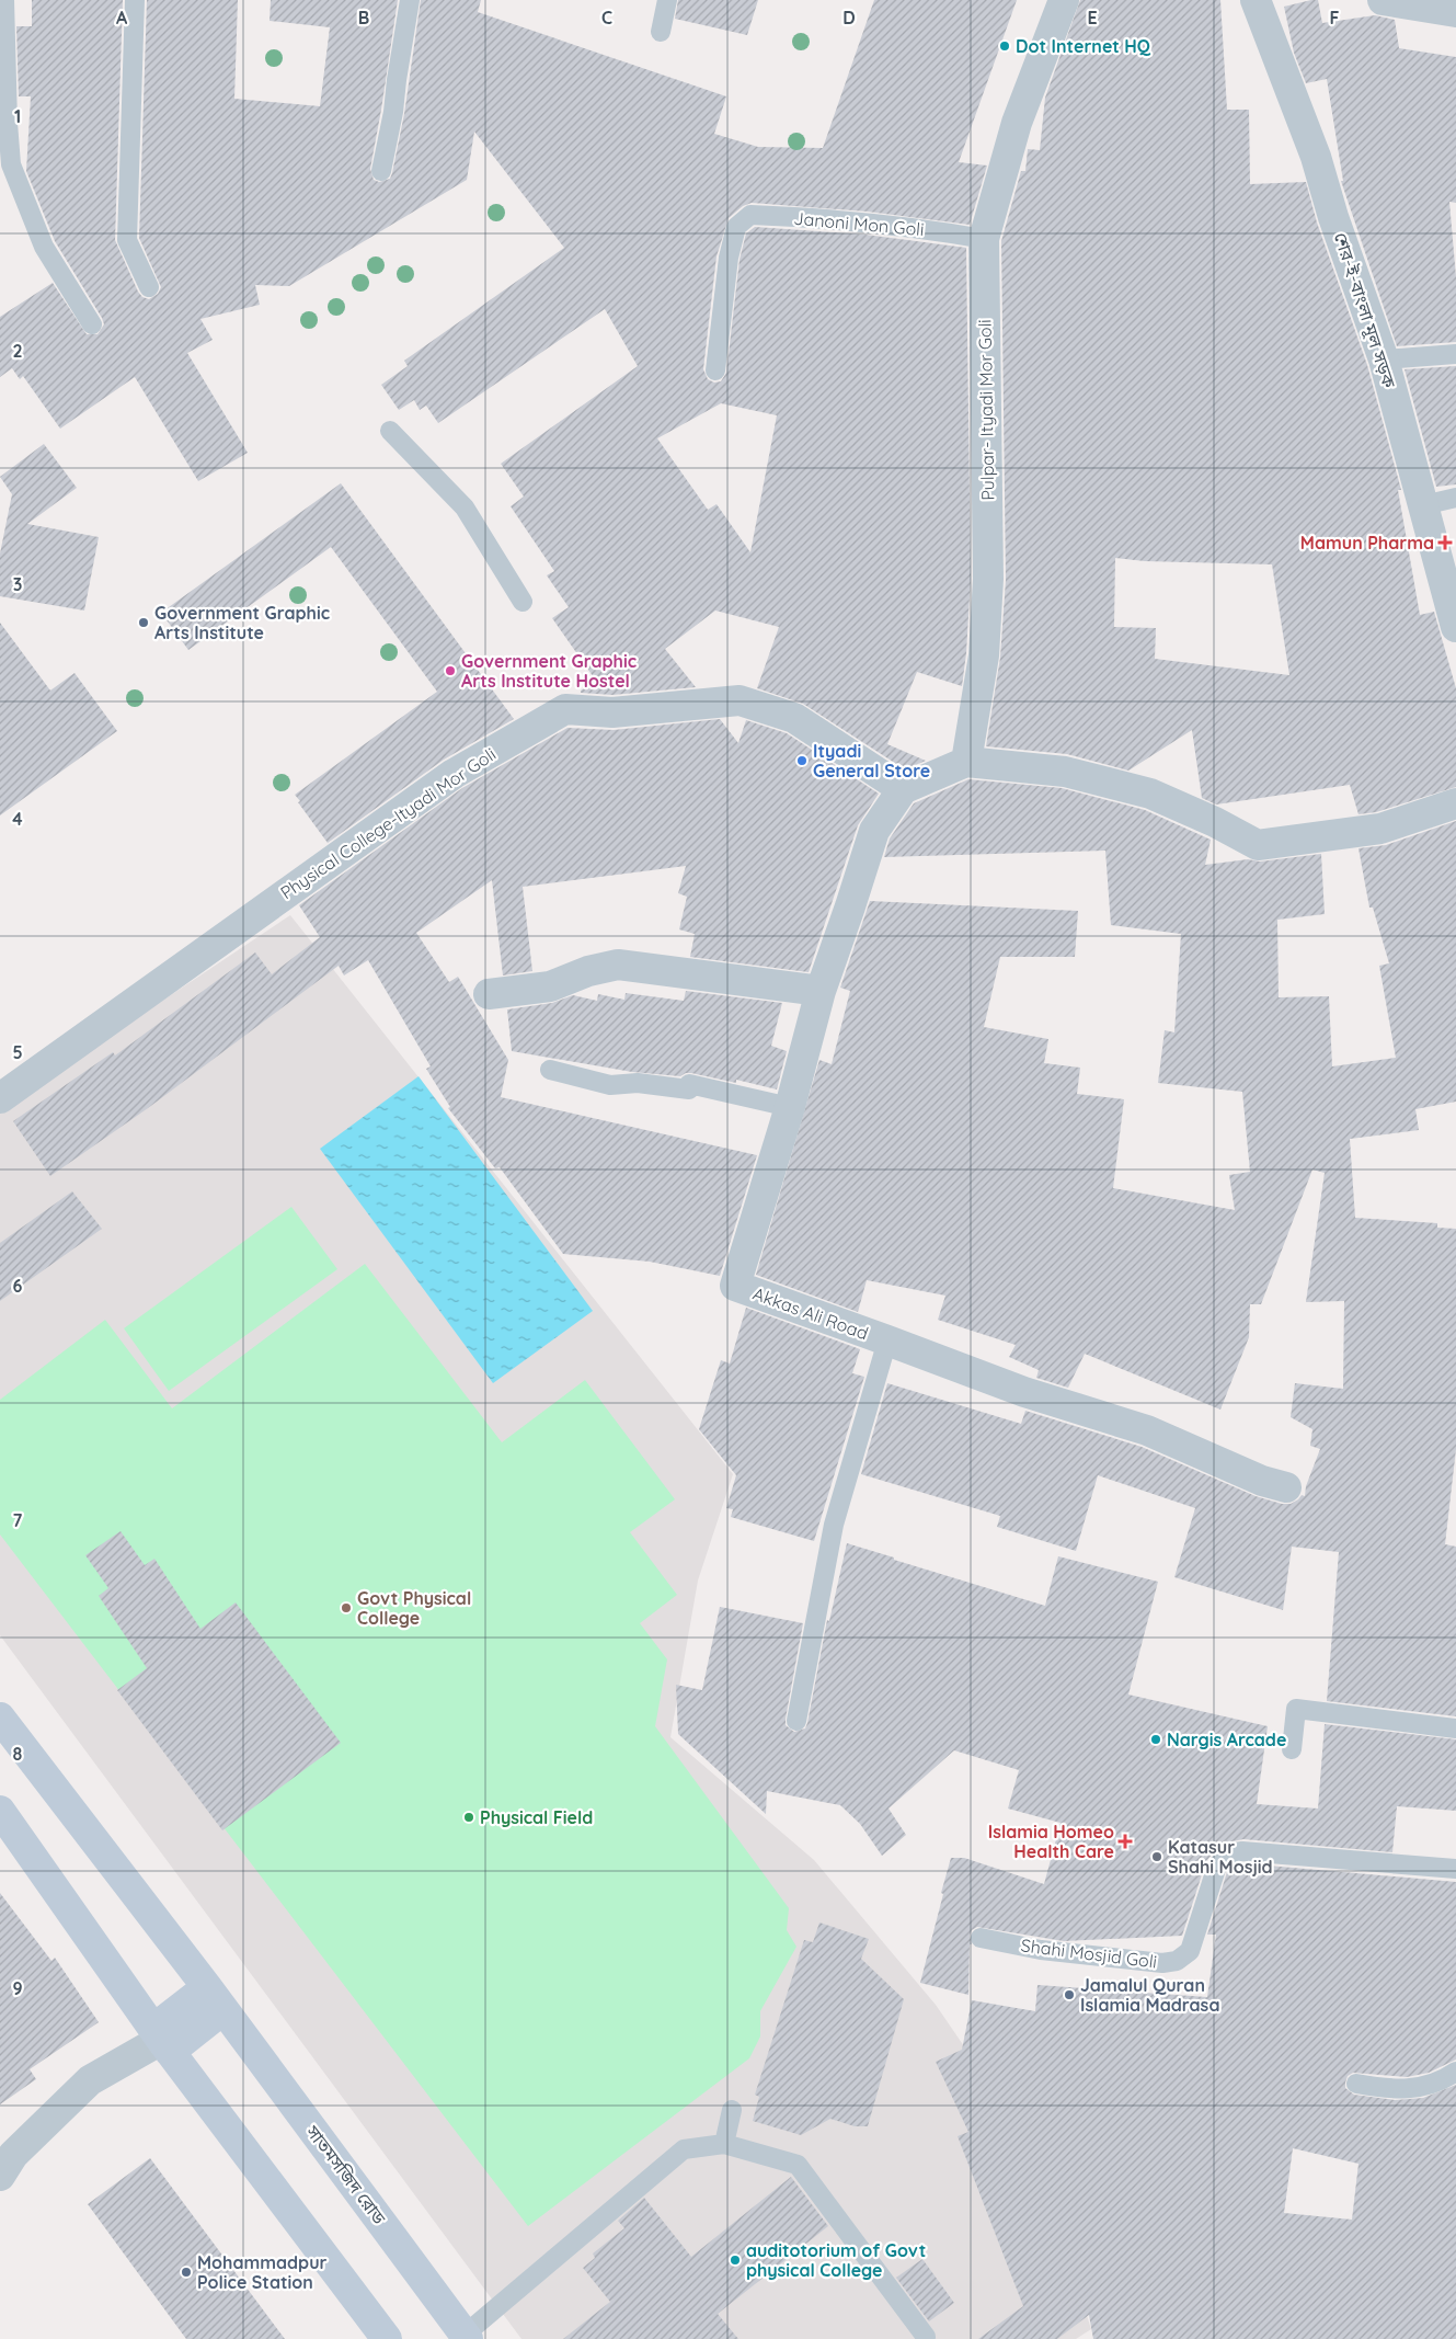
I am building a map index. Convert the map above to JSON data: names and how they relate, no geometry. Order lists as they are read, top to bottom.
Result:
{
  "streets": {
    "main road": ["সাতমসজিদ রোড"],
    "street": [
      "শের-ই-বাংলা মূল সড়ক",
      "Pulpar- Ityadi Mor Goli",
      "Physical College-Ityadi Mor Goli",
      "Akkas Ali Road"
    ],
    "lane": ["Janoni Mon Goli", "Shahi Mosjid Goli"]
  },
  "crossings": [
    ["Janoni Mon Goli", "Pulpar- Ityadi Mor Goli"],
    ["Physical College-Ityadi Mor Goli", "Akkas Ali Road"]
  ],
  "places": {
    "other": [
      "Dot Internet HQ",
      "Government Graphic Arts Institute",
      "Government Graphic Arts Institute Hostel",
      "Ityadi General Store",
      "Govt Physical College",
      "Nargis Arcade",
      "Physical Field",
      "Katasur Shahi Mosjid",
      "Jamalul Quran Islamia Madrasa",
      "auditotorium of Govt physical College",
      "Mohammadpur Police Station"
    ],
    "health": ["Mamun Pharma", "Islamia Homeo Health Care"]
  },
  "grid": {
    "columns": [
      "A",
      "B",
      "C",
      "D",
      "E",
      "F"
    ],
    "rows": [
      "1",
      "2",
      "3",
      "4",
      "5",
      "6",
      "7",
      "8",
      "9"
    ]
  }
}
